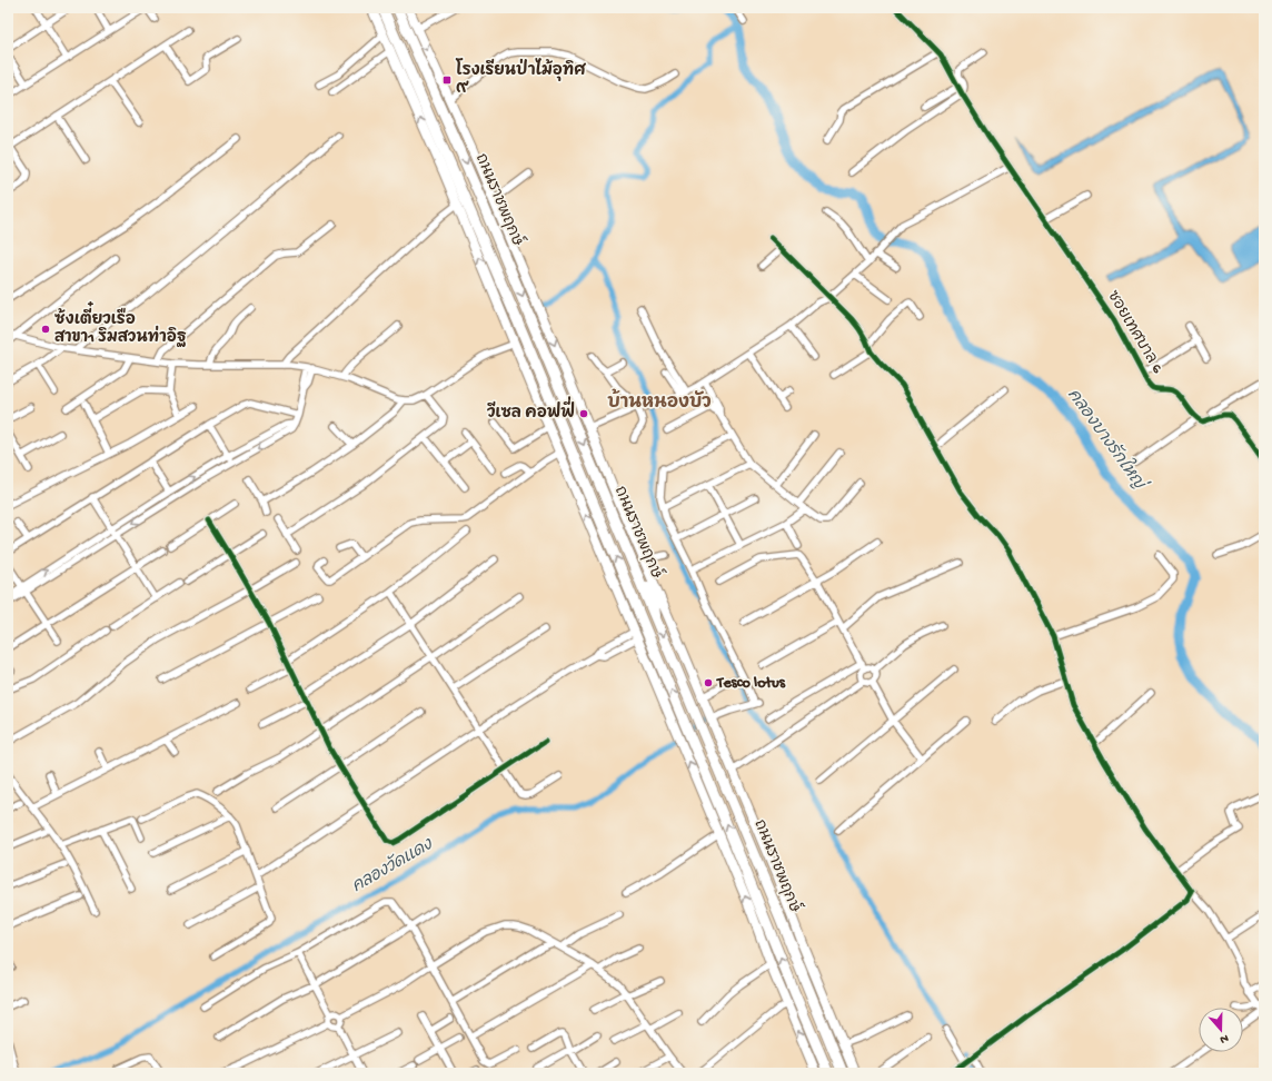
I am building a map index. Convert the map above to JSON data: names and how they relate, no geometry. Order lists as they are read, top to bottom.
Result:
{
  "streets": {
    "main road": ["ถนนราชพฤกษ์"],
    "street": ["ซอยเทศบาล 6"]
  },
  "districts": ["บ้านหนองบัว"],
  "water": ["คลองบางรักใหญ่", "คลองวัดแดง"],
  "places": {
    "transit": ["โรงเรียนป่าไม้อุทิศ ๙"],
    "other": ["ซ้งเตี๋ยวเรือ สาขา1 ริมสวนท่าอิฐ", "วีเซล คอฟฟี่", "Tesco lotus"]
  },
  "north": "bottom"
}
